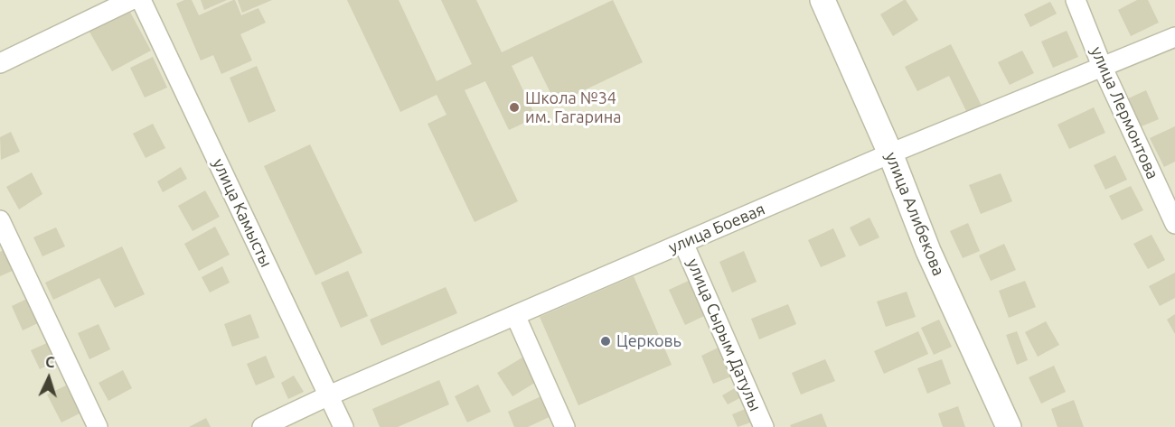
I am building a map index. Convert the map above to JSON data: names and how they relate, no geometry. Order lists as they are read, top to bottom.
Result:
{
  "streets": {
    "street": [
      "улица Лермонтова",
      "улица Камысты",
      "улица Алибекова",
      "улица Боевая",
      "улица Сырым Датулы"
    ]
  },
  "crossings": [
    ["улица Лермонтова", "улица Боевая"],
    ["улица Камысты", "улица Боевая"],
    ["улица Алибекова", "улица Боевая"],
    ["улица Боевая", "улица Сырым Датулы"]
  ],
  "places": ["Школа №34 им. Гагарина", "Церковь"],
  "north": "top"
}
